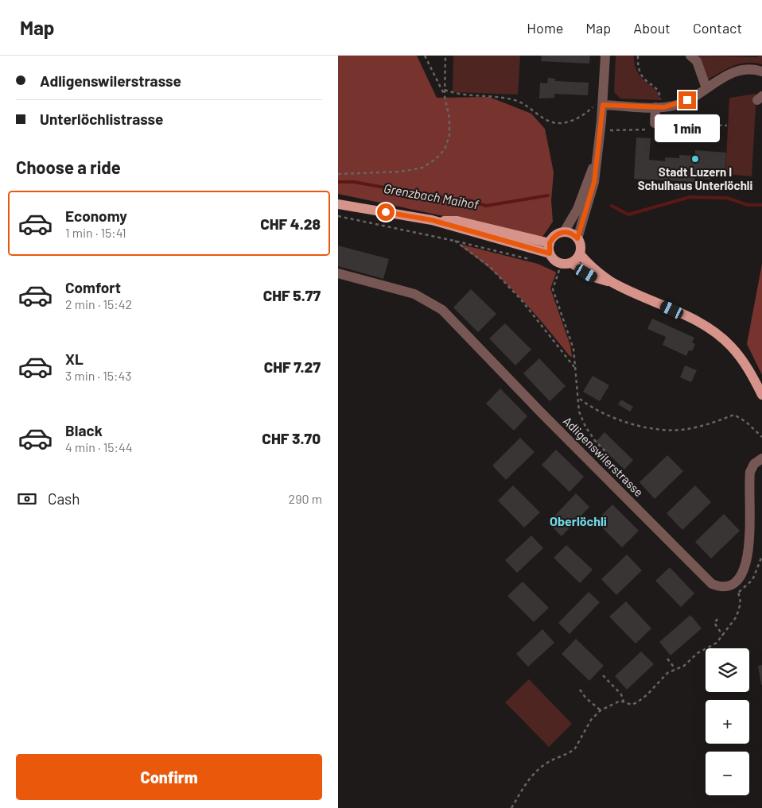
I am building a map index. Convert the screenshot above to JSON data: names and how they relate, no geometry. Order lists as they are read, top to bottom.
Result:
{
  "streets": {
    "street": ["Adligenswilerstrasse"]
  },
  "districts": ["Oberlöchli"],
  "water": ["Grenzbach Maihof"],
  "places": ["Stadt Luzern I Schulhaus Unterlöchli"],
  "page": {
    "header": "Map",
    "nav": [
      "Home",
      "Map",
      "About",
      "Contact"
    ],
    "banner": ["Adligenswilerstrasse", "Unterlöchlistrasse"],
    "bubble": "1 min",
    "heading": "Choose a ride",
    "list": [
      {
        "name": "Economy",
        "note": "1 min · 15:41",
        "value": "CHF 4.28"
      },
      {
        "name": "Comfort",
        "note": "2 min · 15:42",
        "value": "CHF 5.77"
      },
      {
        "name": "XL",
        "note": "3 min · 15:43",
        "value": "CHF 7.27"
      },
      {
        "name": "Black",
        "note": "4 min · 15:44",
        "value": "CHF 3.70"
      }
    ],
    "pay": ["Cash", "290 m"],
    "map_buttons": ["+", "−"],
    "buttons": "Confirm"
  }
}
